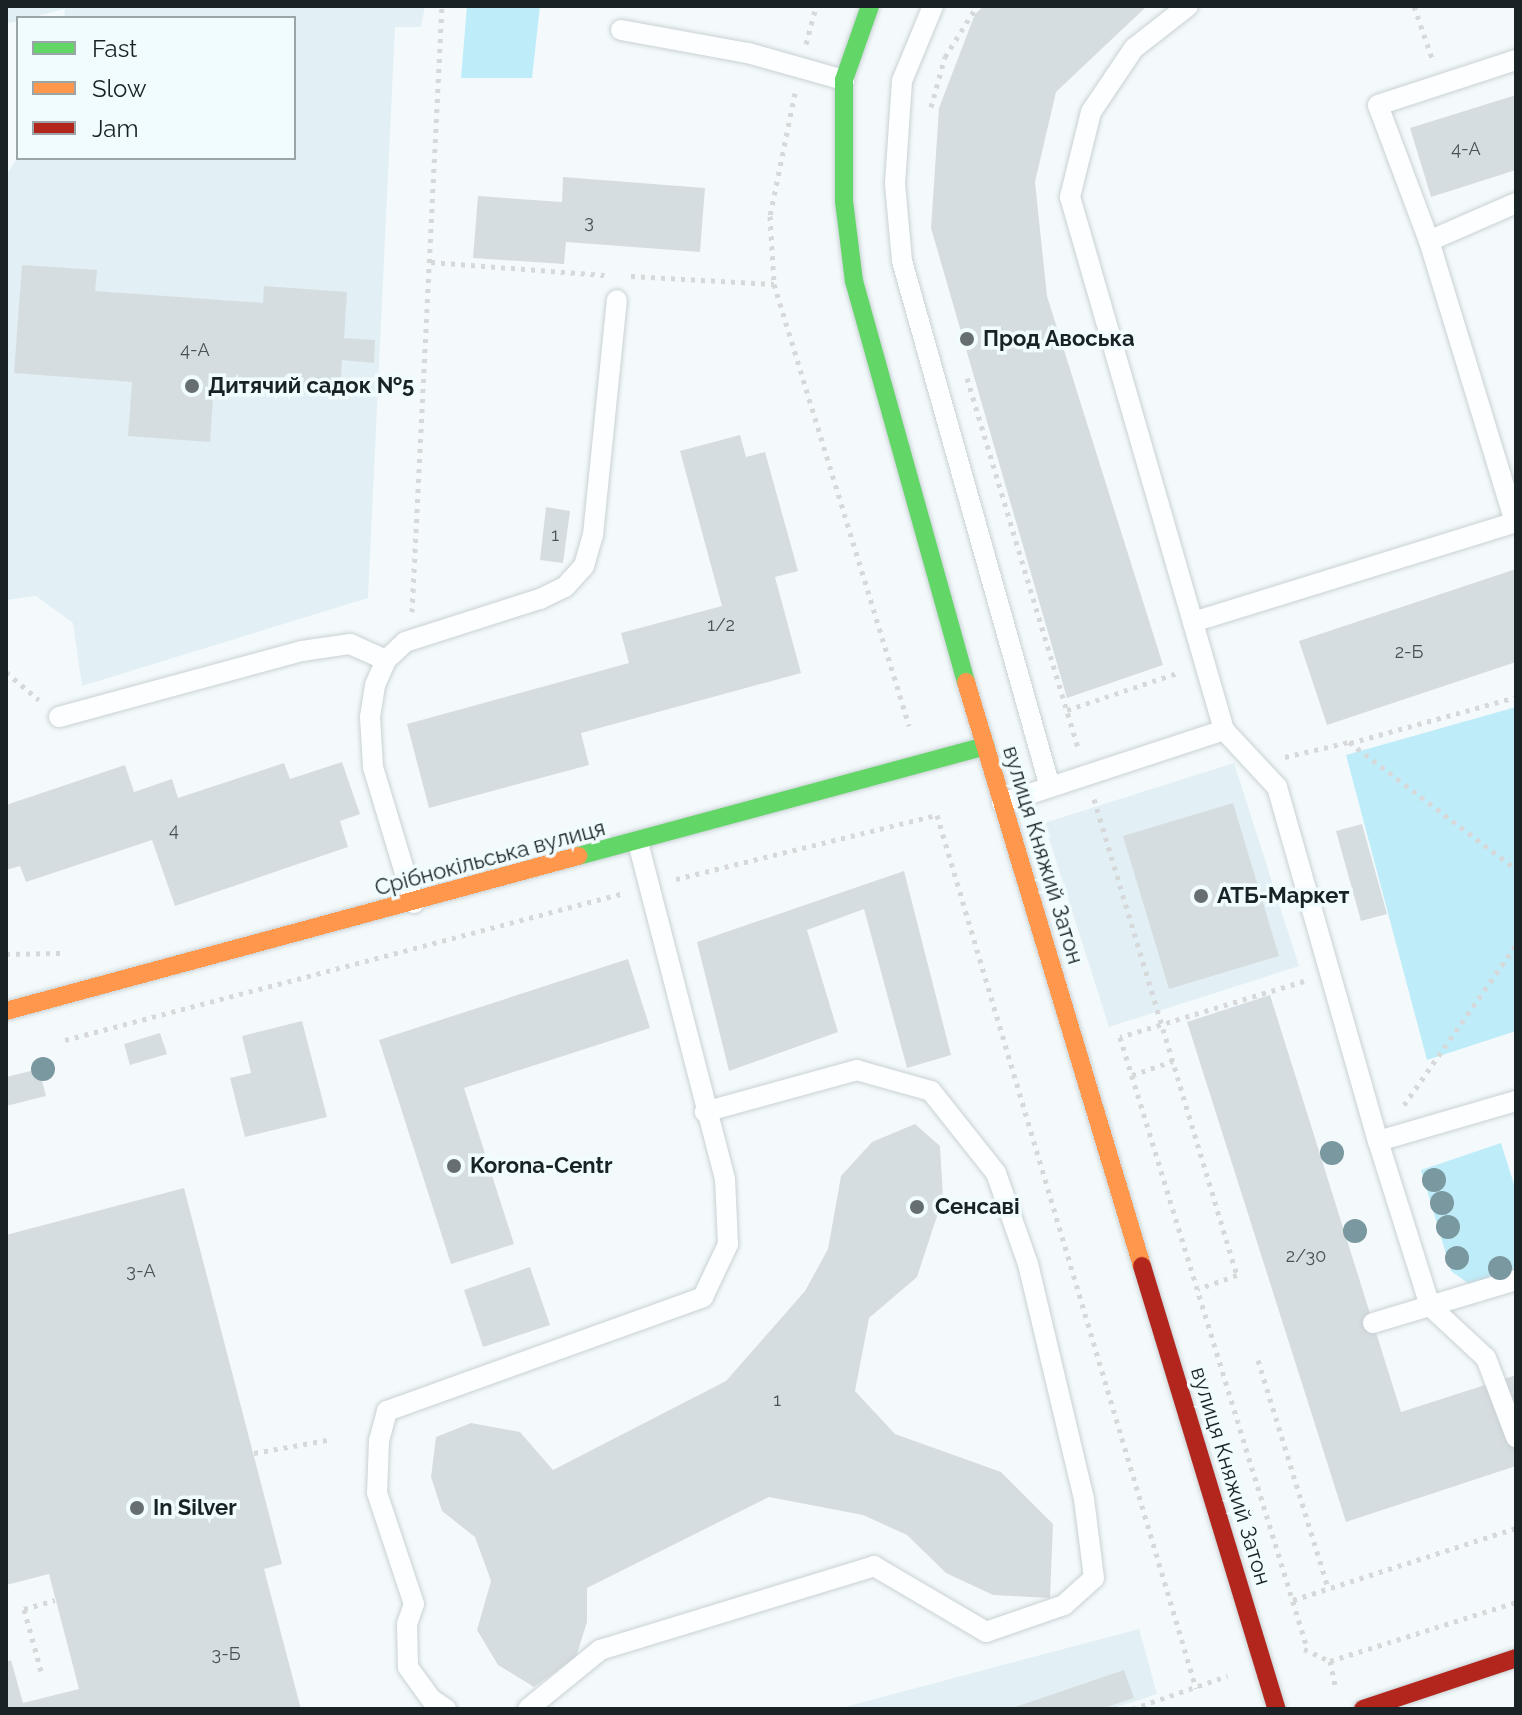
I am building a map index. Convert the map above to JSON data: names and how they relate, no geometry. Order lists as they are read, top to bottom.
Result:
{
  "streets": {
    "street": ["вулиця Княжий Затон", "Срібнокільська вулиця"]
  },
  "crossings": [
    ["вулиця Княжий Затон", "Срібнокільська вулиця"]
  ],
  "places": [
    "Прод Авоська",
    "Дитячий садок №5",
    "АТБ-Маркет",
    "Korona-Centr",
    "Сенсаві",
    "In Silver"
  ],
  "house_numbers": [
    "4-А",
    "3",
    "4-А",
    "1",
    "1/2",
    "2-Б",
    "4",
    "2/30",
    "3-А",
    "1",
    "3-Б"
  ],
  "legend": ["Fast", "Slow", "Jam"]
}
